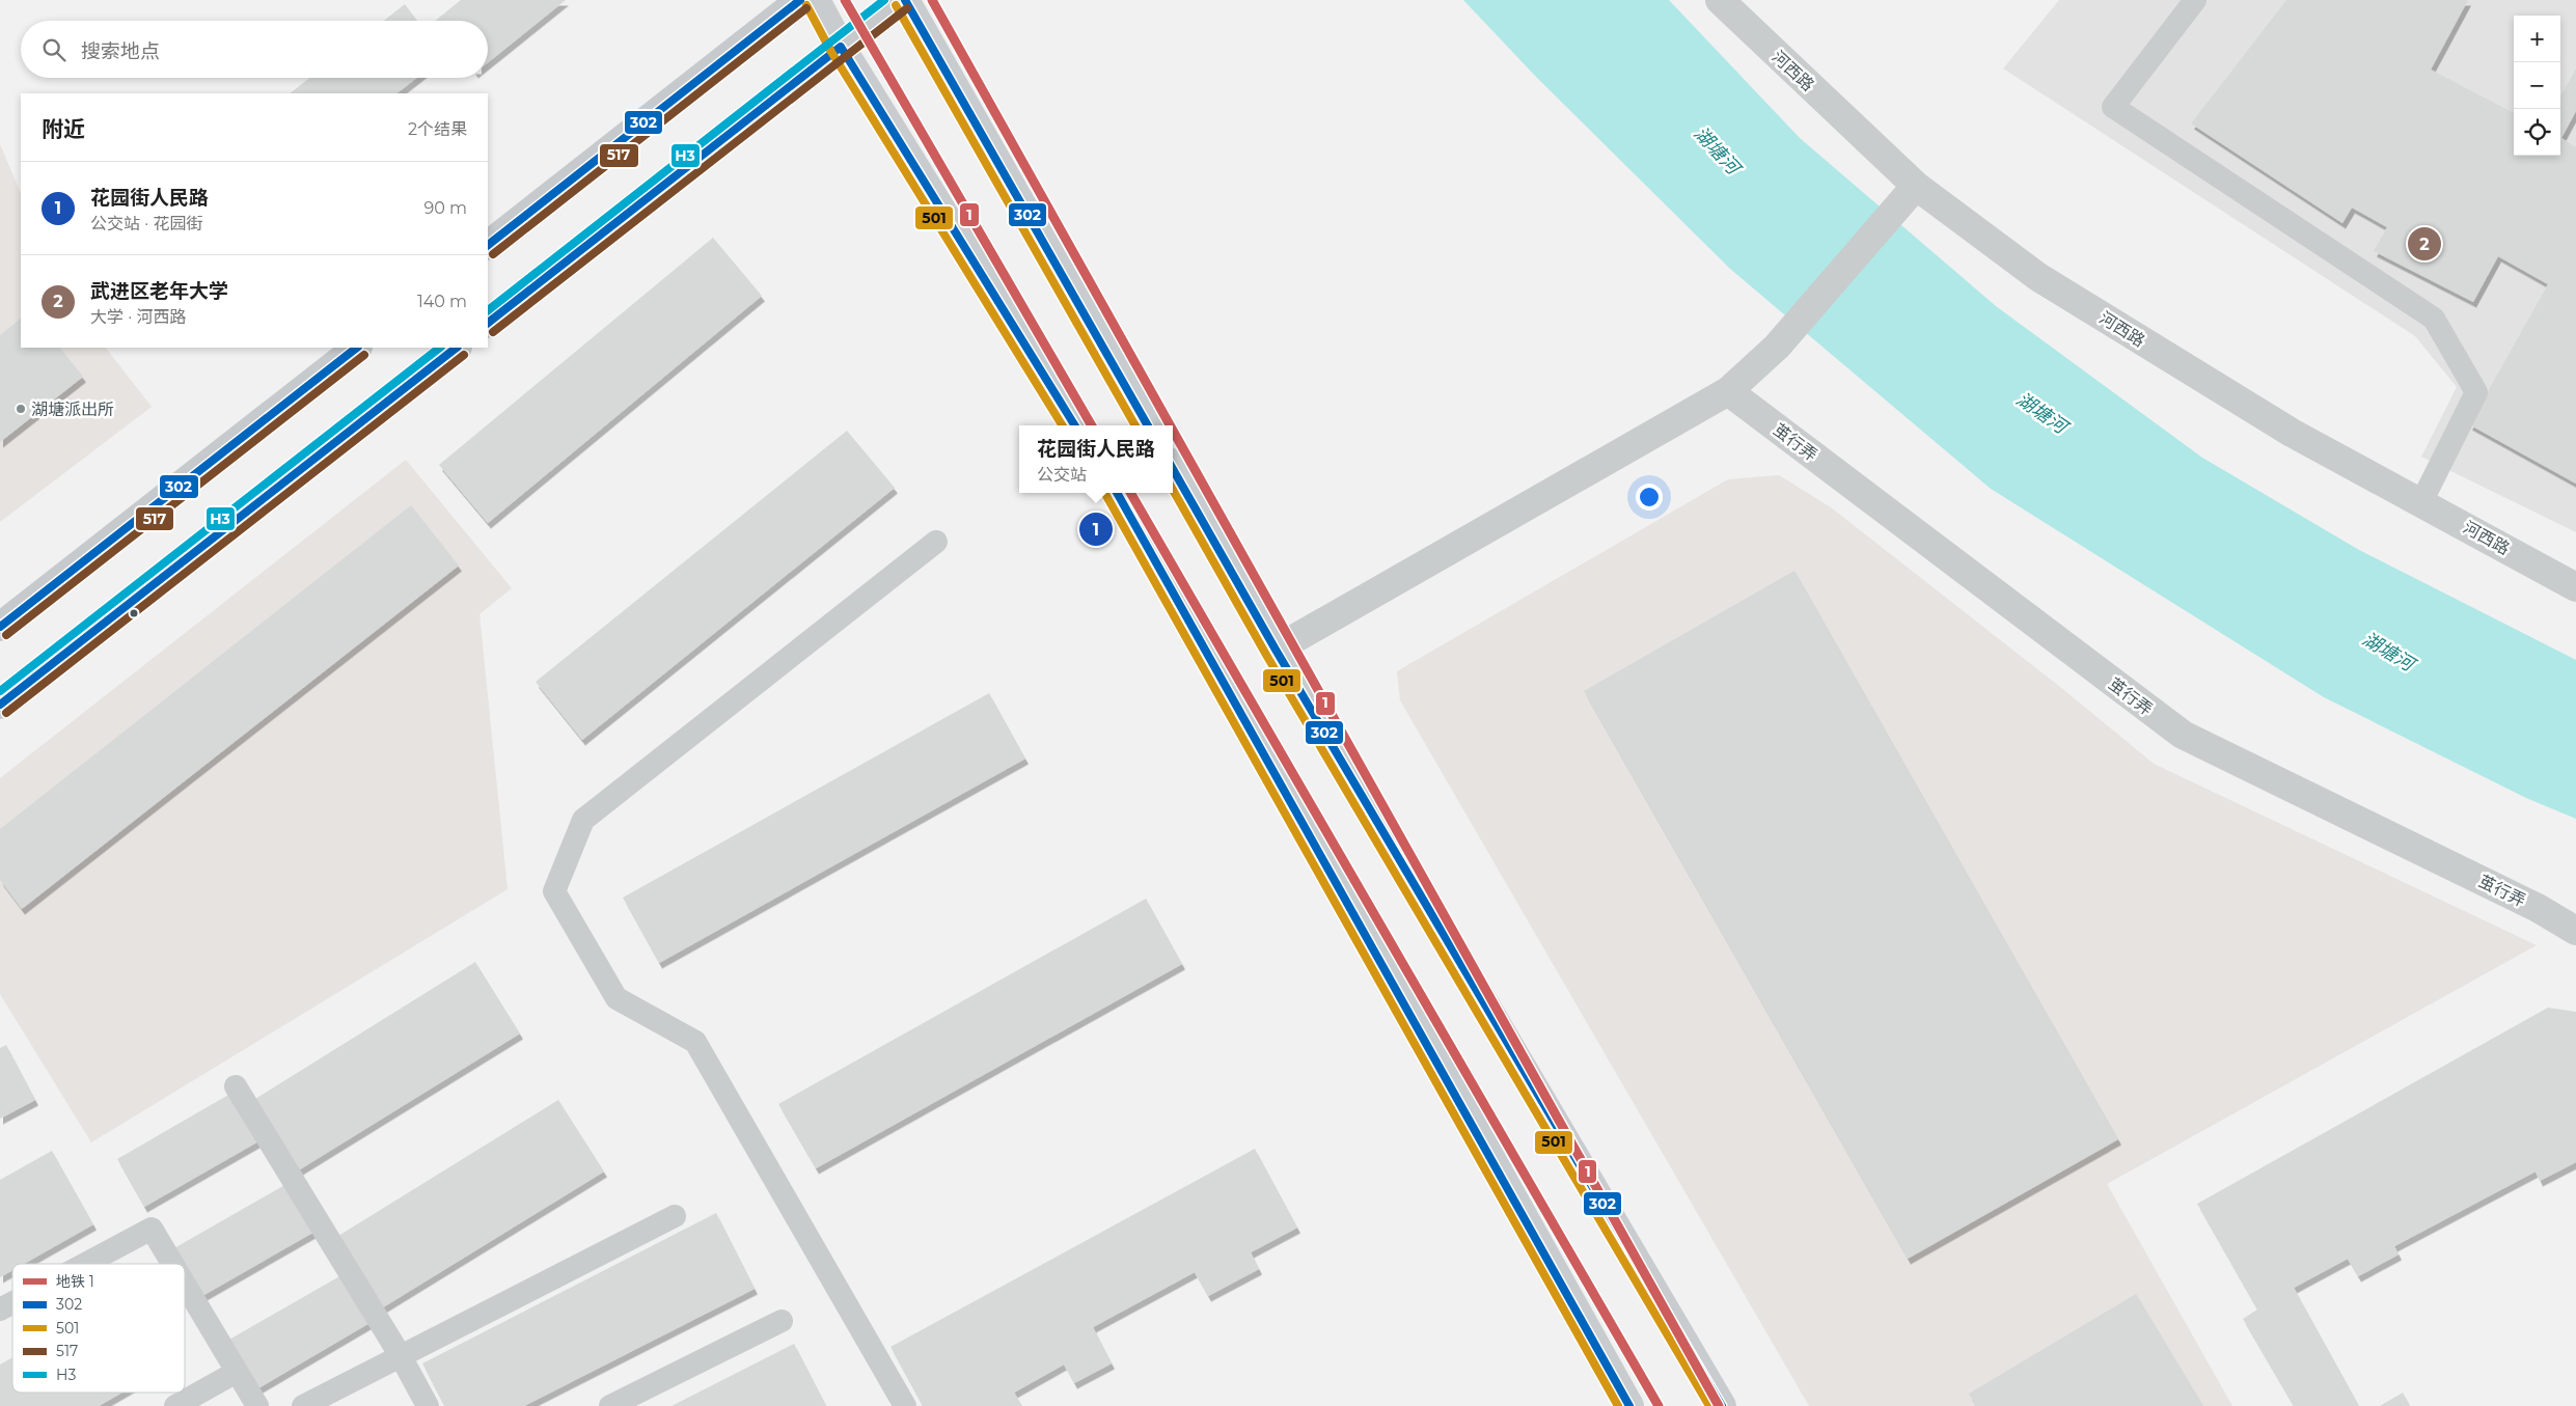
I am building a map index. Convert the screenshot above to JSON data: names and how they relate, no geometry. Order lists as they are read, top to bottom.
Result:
{
  "streets": {
    "street": ["河西路", "茧行弄"]
  },
  "water": ["湖塘河"],
  "places": ["湖塘派出所"],
  "lines": [
    "metro line 1",
    "transit line 302",
    "transit line H3",
    "transit line 501",
    "transit line 517"
  ],
  "legend": [
    "地铁 1",
    "302",
    "501",
    "517",
    "H3"
  ],
  "page": {
    "map_buttons": ["+", "−"],
    "search": "搜索地点",
    "heading": ["附近", "2个结果"],
    "list": [
      {
        "mark": "1",
        "name": "花园街人民路",
        "note": "公交站 · 花园街",
        "value": "90 m"
      },
      {
        "mark": "2",
        "name": "武进区老年大学",
        "note": "大学 · 河西路",
        "value": "140 m"
      }
    ],
    "pins": ["2", "1"],
    "popup": ["花园街人民路", "公交站"]
  }
}
